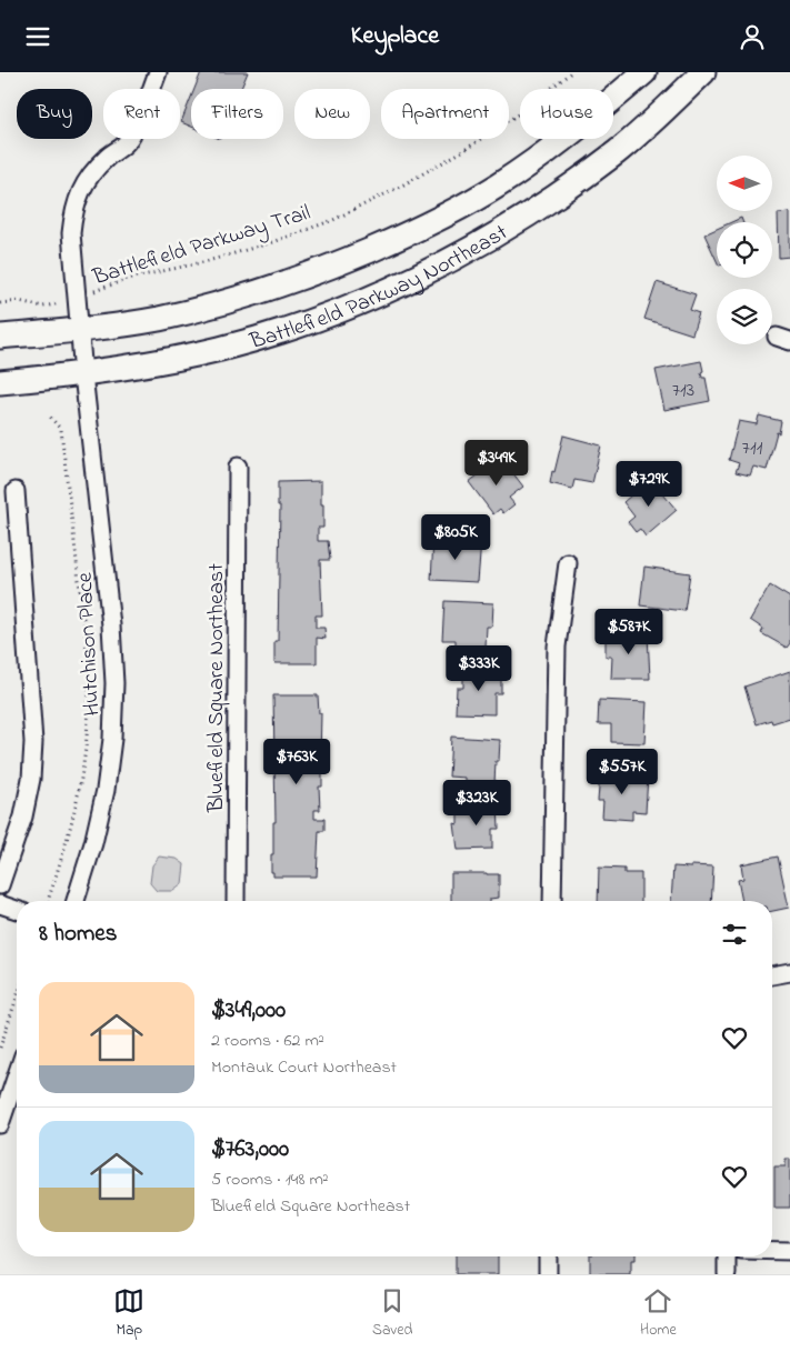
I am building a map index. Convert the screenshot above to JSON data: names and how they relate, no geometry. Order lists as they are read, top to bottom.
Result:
{
  "streets": {
    "main road": ["Battlefield Parkway Northeast"],
    "street": ["Hutchison Place", "Bluefield Square Northeast"],
    "path": ["Battlefield Parkway Trail"]
  },
  "crossings": [
    ["Battlefield Parkway Trail", "Hutchison Place"],
    ["Battlefield Parkway Northeast", "Hutchison Place"]
  ],
  "house_numbers": ["713", "711"],
  "north": "left",
  "page": {
    "header": "Keyplace",
    "chip": [
      "Buy",
      "Rent",
      "Filters",
      "New",
      "Apartment",
      "House"
    ],
    "price": [
      "$349K",
      "$729K",
      "$805K",
      "$587K",
      "$333K",
      "$763K",
      "$557K",
      "$323K"
    ],
    "heading": "8 homes",
    "list": [
      {
        "name": "$349,000",
        "note": "2 rooms · 62 m² · Montauk Court Northeast"
      },
      {
        "name": "$763,000",
        "note": "5 rooms · 148 m² · Bluefield Square Northeast"
      }
    ],
    "tabs": ["Map", "Saved", "Home"]
  }
}
